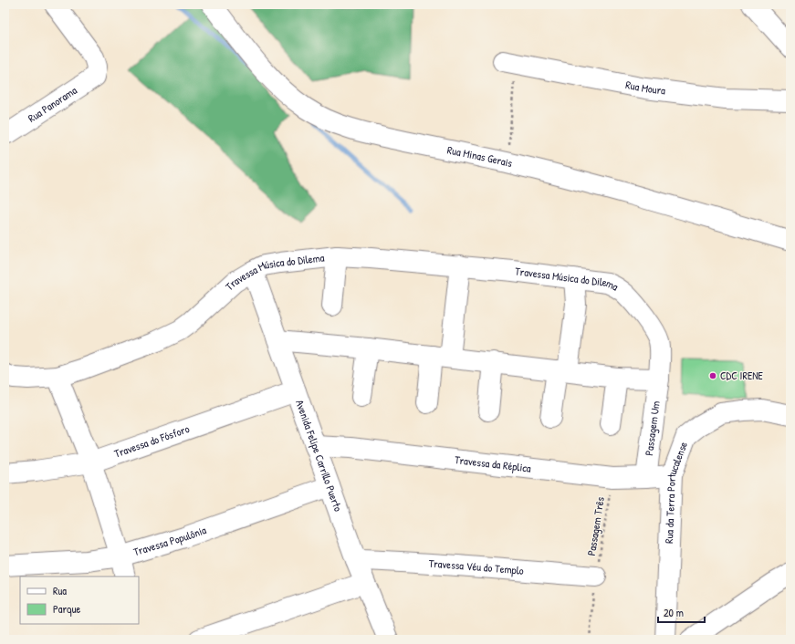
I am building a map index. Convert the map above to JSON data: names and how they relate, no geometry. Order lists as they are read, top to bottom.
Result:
{
  "streets": {
    "street": [
      "Rua Moura",
      "Rua Panorama",
      "Rua Minas Gerais",
      "Travessa Música do Dilema",
      "Passagem Um",
      "Travessa do Fósforo",
      "Avenida Felipe Carrillo Puerto",
      "Travessa da Réplica",
      "Rua da Terra Portucalense",
      "Travessa Populônia",
      "Travessa Véu do Templo"
    ],
    "path": ["Passagem Três"]
  },
  "crossings": [
    ["Travessa Música do Dilema", "Passagem Um"],
    ["Travessa Música do Dilema", "Avenida Felipe Carrillo Puerto"],
    ["Passagem Um", "Travessa da Réplica"],
    ["Travessa do Fósforo", "Avenida Felipe Carrillo Puerto"],
    ["Avenida Felipe Carrillo Puerto", "Travessa da Réplica"],
    ["Avenida Felipe Carrillo Puerto", "Travessa Populônia"],
    ["Avenida Felipe Carrillo Puerto", "Travessa Véu do Templo"],
    ["Travessa da Réplica", "Rua da Terra Portucalense"],
    ["Travessa da Réplica", "Passagem Três"],
    ["Passagem Três", "Travessa Véu do Templo"]
  ],
  "places": ["CDC IRENE"],
  "legend": ["Rua", "Parque"],
  "scale_bar": "20 m"
}
